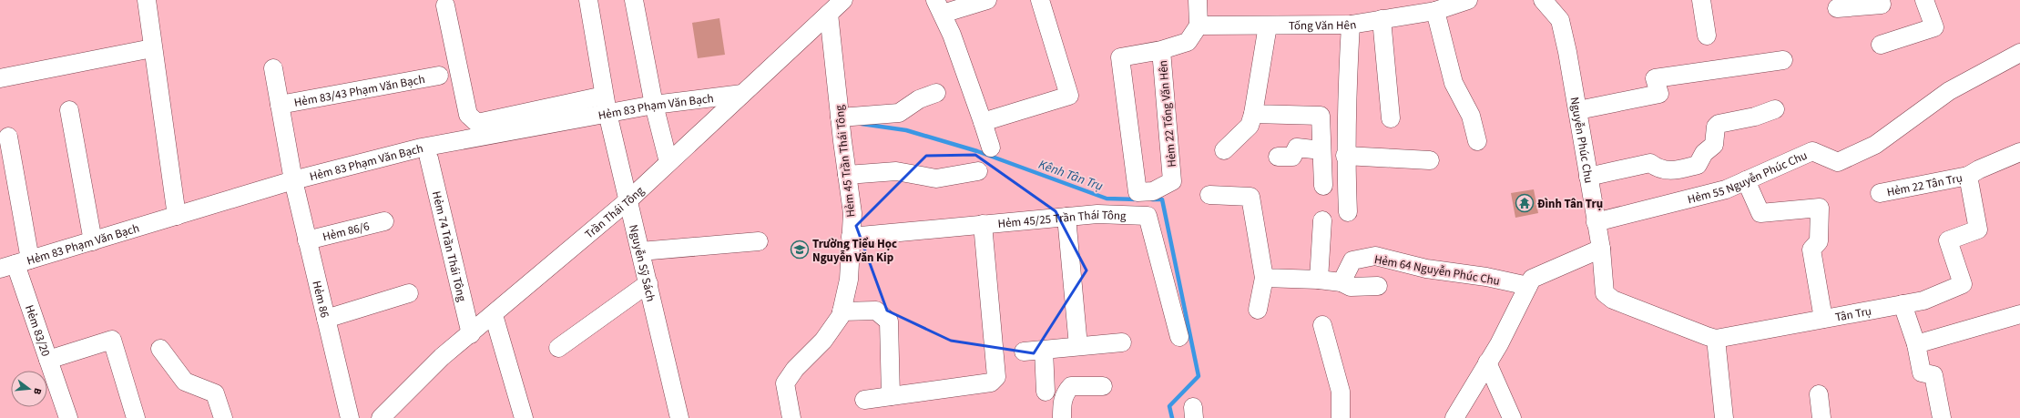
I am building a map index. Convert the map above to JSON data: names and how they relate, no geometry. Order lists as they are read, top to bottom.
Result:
{
  "streets": {
    "street": [
      "Tống Văn Hên",
      "Hẻm 83/43 Phạm Văn Bạch",
      "Hẻm 83 Phạm Văn Bạch",
      "Hẻm 22 Tống Văn Hên",
      "Nguyễn Phúc Chu",
      "Hẻm 45 Trần Thái Tông",
      "Hẻm 55 Nguyễn Phúc Chu",
      "Hẻm 22 Tân Trụ",
      "Trần Thái Tông",
      "Hẻm 45/25 Trần Thái Tông",
      "Hẻm 86/6",
      "Hẻm 74 Trần Thái Tông",
      "Nguyễn Sỹ Sách",
      "Hẻm 64 Nguyễn Phúc Chu",
      "Hẻm 86",
      "Tân Trụ",
      "Hẻm 83/20"
    ]
  },
  "crossings": [
    ["Tống Văn Hên", "Hẻm 22 Tống Văn Hên"],
    ["Hẻm 83/43 Phạm Văn Bạch", "Hẻm 83 Phạm Văn Bạch"],
    ["Hẻm 83/43 Phạm Văn Bạch", "Hẻm 86"],
    ["Hẻm 83 Phạm Văn Bạch", "Trần Thái Tông"],
    ["Hẻm 83 Phạm Văn Bạch", "Nguyễn Sỹ Sách"],
    ["Hẻm 83 Phạm Văn Bạch", "Hẻm 86"],
    ["Hẻm 83 Phạm Văn Bạch", "Hẻm 83/20"],
    ["Nguyễn Phúc Chu", "Hẻm 55 Nguyễn Phúc Chu"],
    ["Hẻm 45 Trần Thái Tông", "Trần Thái Tông"],
    ["Hẻm 45 Trần Thái Tông", "Hẻm 45/25 Trần Thái Tông"],
    ["Hẻm 22 Tân Trụ", "Tân Trụ"],
    ["Trần Thái Tông", "Hẻm 74 Trần Thái Tông"],
    ["Trần Thái Tông", "Nguyễn Sỹ Sách"],
    ["Hẻm 86/6", "Hẻm 86"]
  ],
  "water": ["Kênh Tân Trụ"],
  "places": {
    "temple": ["Đình Tân Trụ"],
    "school or university": ["Trường Tiểu Học Nguyễn Văn Kip"]
  },
  "north": "right"
}
